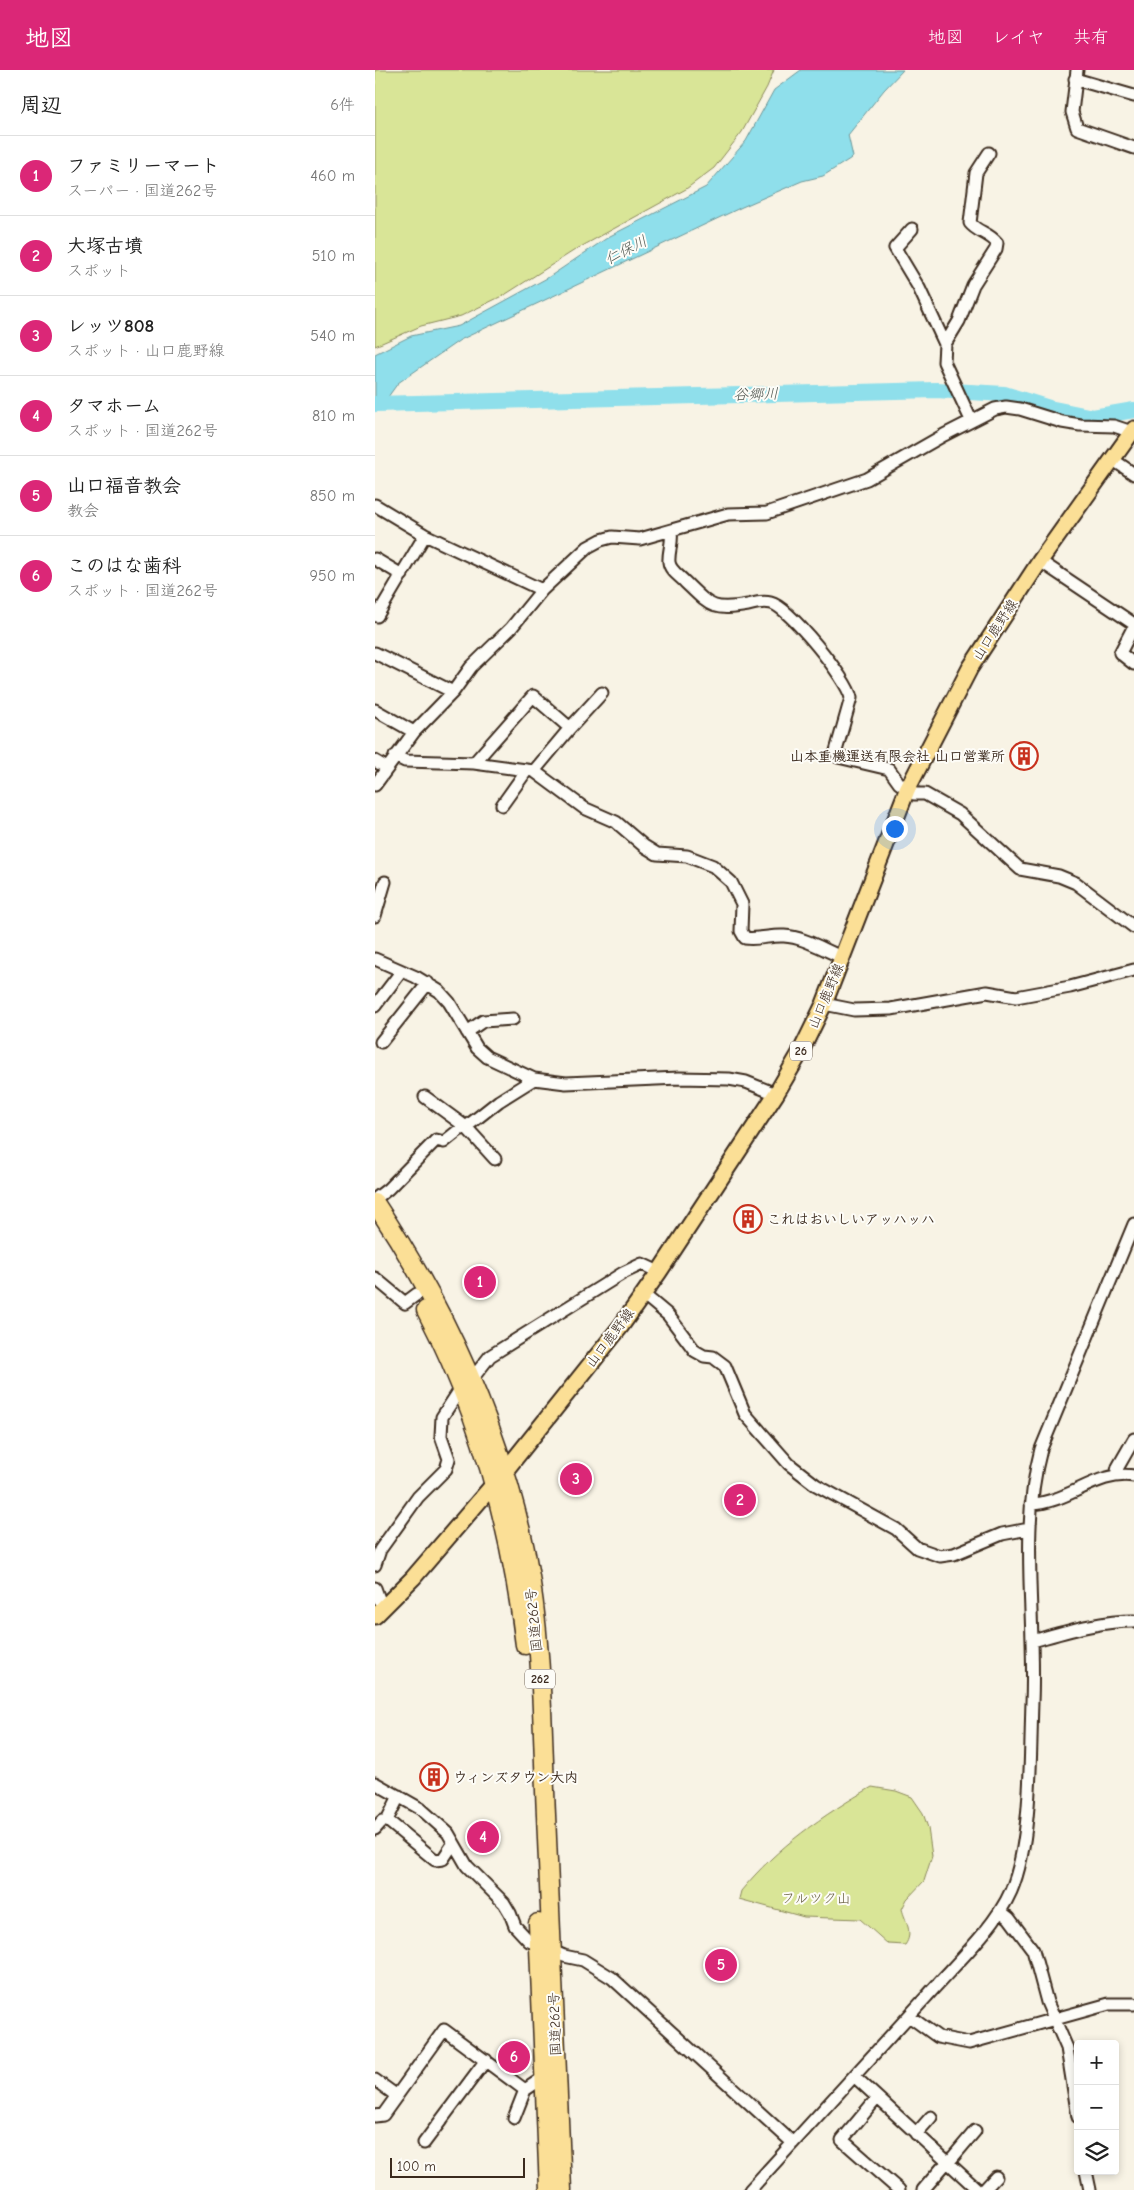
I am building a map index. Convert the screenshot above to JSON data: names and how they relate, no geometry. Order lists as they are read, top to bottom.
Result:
{
  "streets": {
    "highway": ["国道262号", "262"],
    "main road": ["山口鹿野線", "26"]
  },
  "crossings": [
    ["山口鹿野線", "国道262号"]
  ],
  "water": ["仁保川", "谷郷川"],
  "parks": ["フルツク山"],
  "places": {
    "building": ["山本重機運送有限会社 山口営業所", "これはおいしいアッハッハ", "ウィンズタウン大内"]
  },
  "scale_bar": "100 m",
  "page": {
    "header": "地図",
    "nav": ["地図", "レイヤ", "共有"],
    "heading": ["周辺", "6件"],
    "list": [
      {
        "mark": "1",
        "name": "ファミリーマート",
        "note": "スーパー · 国道262号",
        "value": "460 m"
      },
      {
        "mark": "2",
        "name": "大塚古墳",
        "note": "スポット",
        "value": "510 m"
      },
      {
        "mark": "3",
        "name": "レッツ808",
        "note": "スポット · 山口鹿野線",
        "value": "540 m"
      },
      {
        "mark": "4",
        "name": "タマホーム",
        "note": "スポット · 国道262号",
        "value": "810 m"
      },
      {
        "mark": "5",
        "name": "山口福音教会",
        "note": "教会",
        "value": "850 m"
      },
      {
        "mark": "6",
        "name": "このはな歯科",
        "note": "スポット · 国道262号",
        "value": "950 m"
      }
    ],
    "pins": [
      "1",
      "3",
      "2",
      "4",
      "5",
      "6"
    ],
    "map_buttons": ["+", "−"],
    "scale": "100 m"
  }
}
